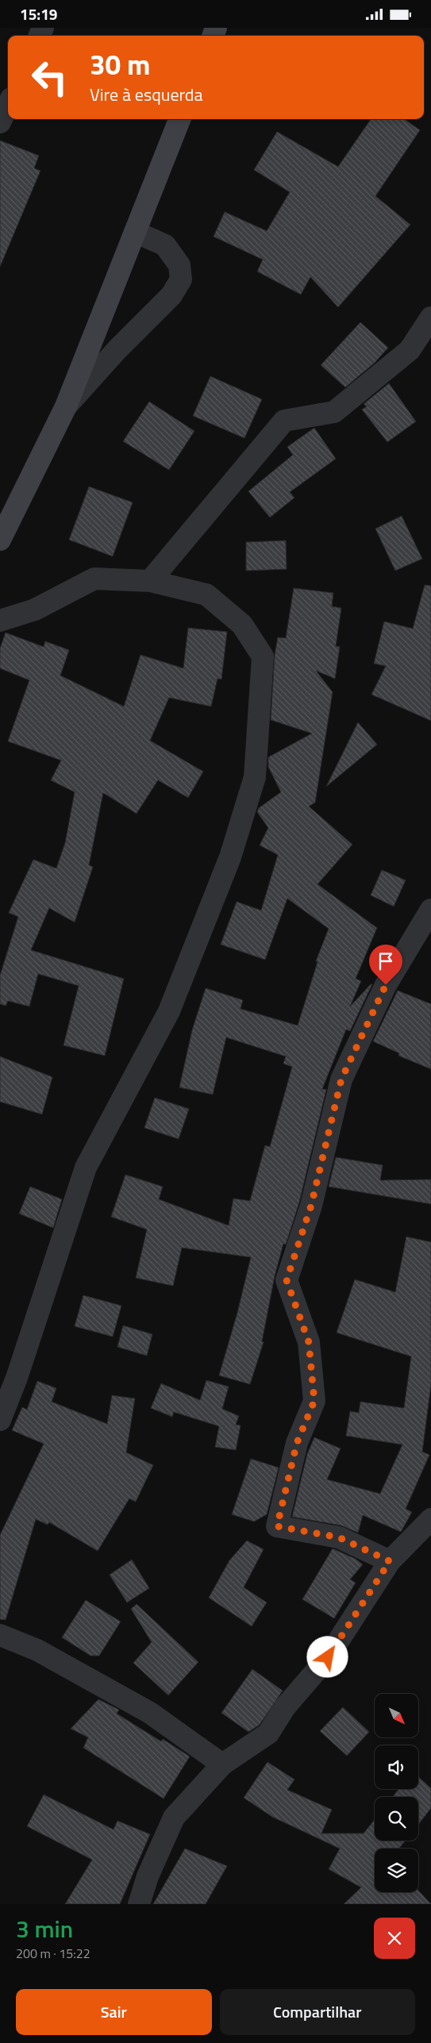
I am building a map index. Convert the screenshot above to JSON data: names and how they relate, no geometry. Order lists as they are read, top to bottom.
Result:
{
  "north": "bottom right",
  "page": {
    "status": "15:19",
    "turn": ["30 m", "Vire à esquerda"],
    "heading": ["3 min", "200 m · 15:22"],
    "buttons": ["Sair", "Compartilhar"]
  }
}
